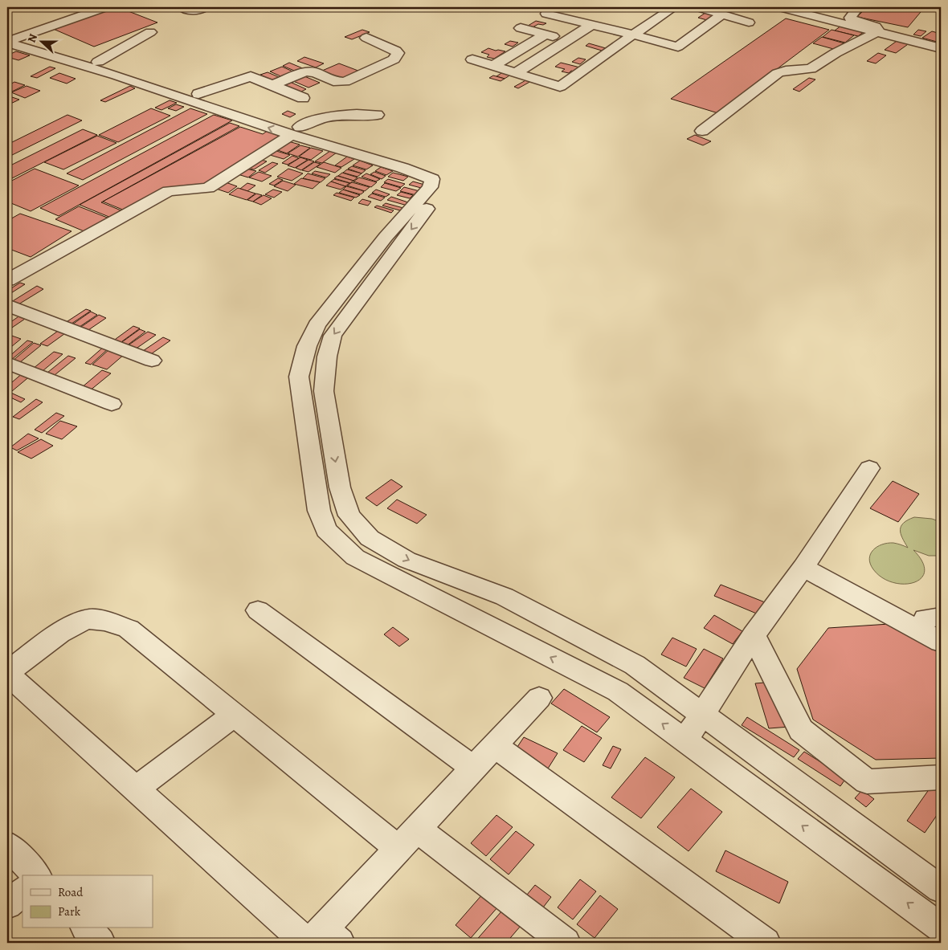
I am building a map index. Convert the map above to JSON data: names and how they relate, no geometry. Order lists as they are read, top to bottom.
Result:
{
  "legend": ["Road", "Park"],
  "north": "left"
}
